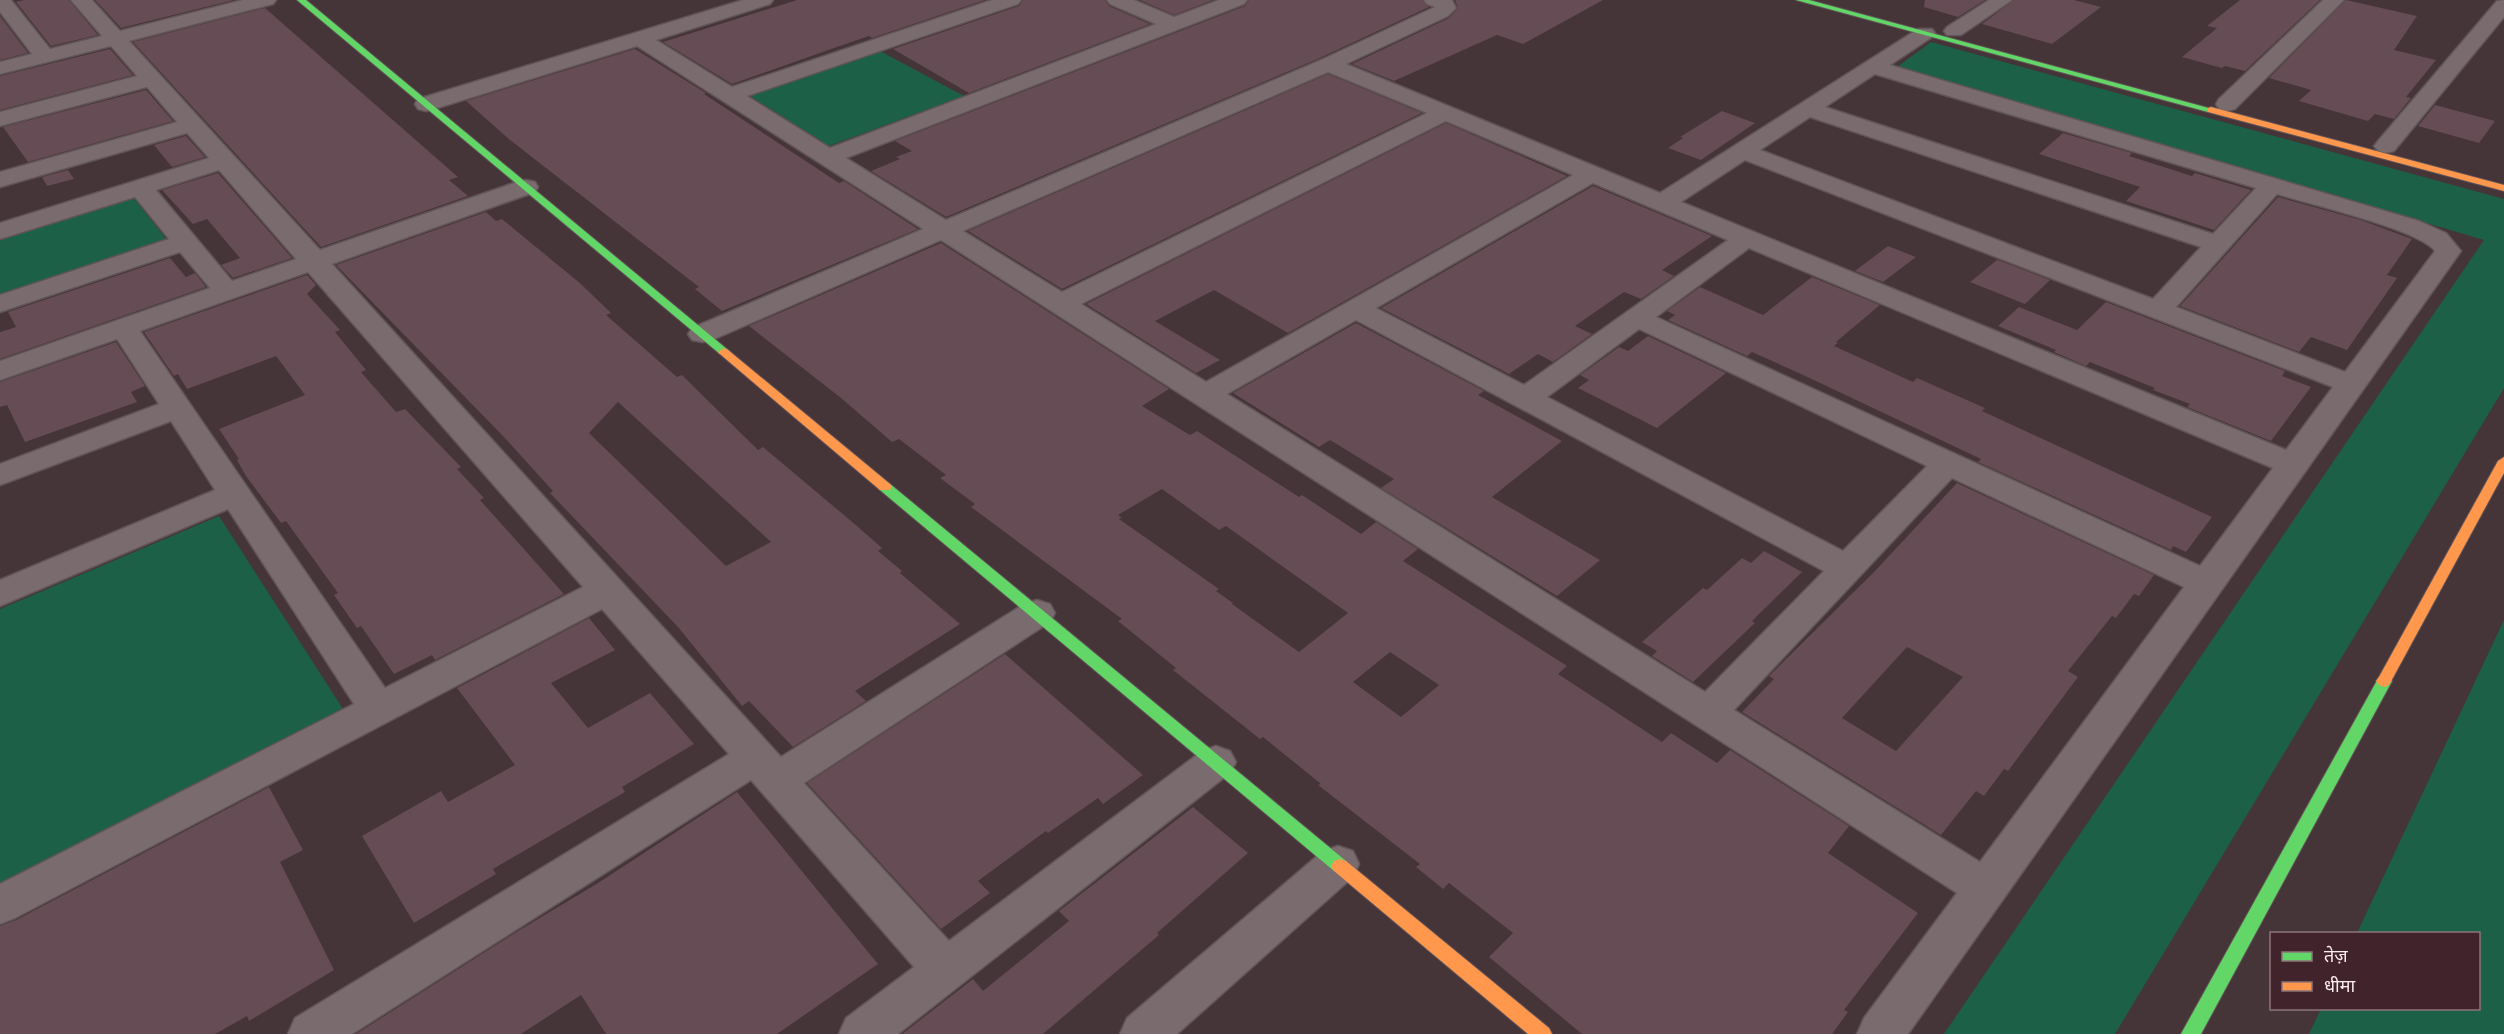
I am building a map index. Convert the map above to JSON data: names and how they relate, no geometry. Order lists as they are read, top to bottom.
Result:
{
  "legend": ["तेज़", "धीमा"]
}
